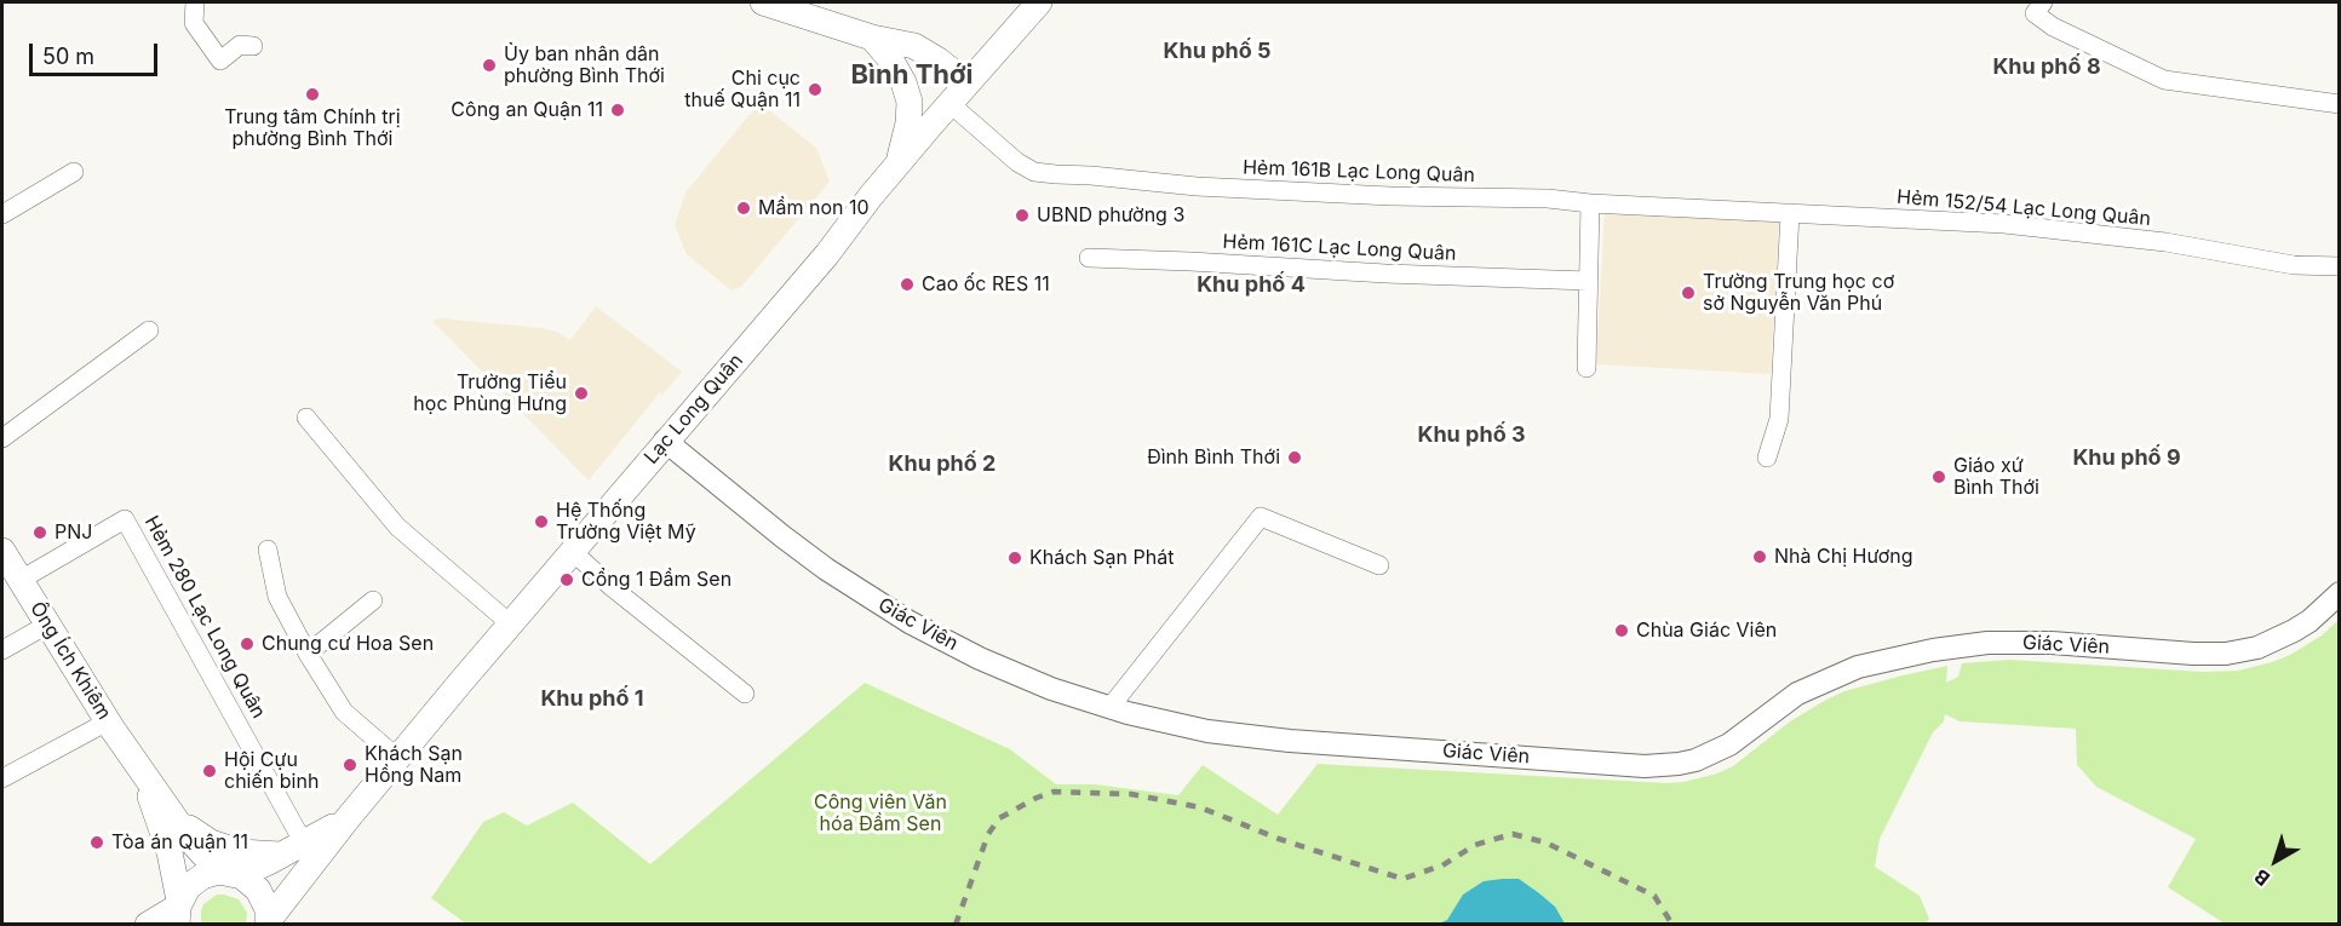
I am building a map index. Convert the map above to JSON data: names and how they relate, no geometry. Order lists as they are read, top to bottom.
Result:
{
  "streets": {
    "main road": ["Lạc Long Quân", "Ông Ích Khiêm"],
    "street": [
      "Hẻm 161B Lạc Long Quân",
      "Hẻm 152/54 Lạc Long Quân",
      "Hẻm 161C Lạc Long Quân",
      "Hẻm 280 Lạc Long Quân",
      "Giác Viên"
    ]
  },
  "crossings": [
    ["Hẻm 161B Lạc Long Quân", "Hẻm 152/54 Lạc Long Quân"],
    ["Hẻm 161B Lạc Long Quân", "Lạc Long Quân"],
    ["Lạc Long Quân", "Giác Viên"],
    ["Hẻm 280 Lạc Long Quân", "Ông Ích Khiêm"]
  ],
  "districts": [
    "Khu phố 5",
    "Khu phố 8",
    "Bình Thới",
    "Khu phố 4",
    "Khu phố 3",
    "Khu phố 9",
    "Khu phố 2",
    "Khu phố 1"
  ],
  "parks": ["Công viên Văn hóa Đầm Sen"],
  "places": [
    "Ủy ban nhân dân phường Bình Thới",
    "Chi cục thuế Quận 11",
    "Trung tâm Chính trị phường Bình Thới",
    "Công an Quận 11",
    "Mầm non 10",
    "UBND phường 3",
    "Cao ốc RES 11",
    "Trường Trung học cơ sở Nguyễn Văn Phú",
    "Trường Tiểu học Phùng Hưng",
    "Đình Bình Thới",
    "Giáo xứ Bình Thới",
    "Hệ Thống Trường Việt Mỹ",
    "PNJ",
    "Nhà Chị Hương",
    "Khách Sạn Phát",
    "Cổng 1 Đầm Sen",
    "Chùa Giác Viên",
    "Chung cư Hoa Sen",
    "Khách Sạn Hồng Nam",
    "Hội Cựu chiến binh",
    "Tòa án Quận 11"
  ],
  "scale_bar": "50 m",
  "north": "bottom left"
}
